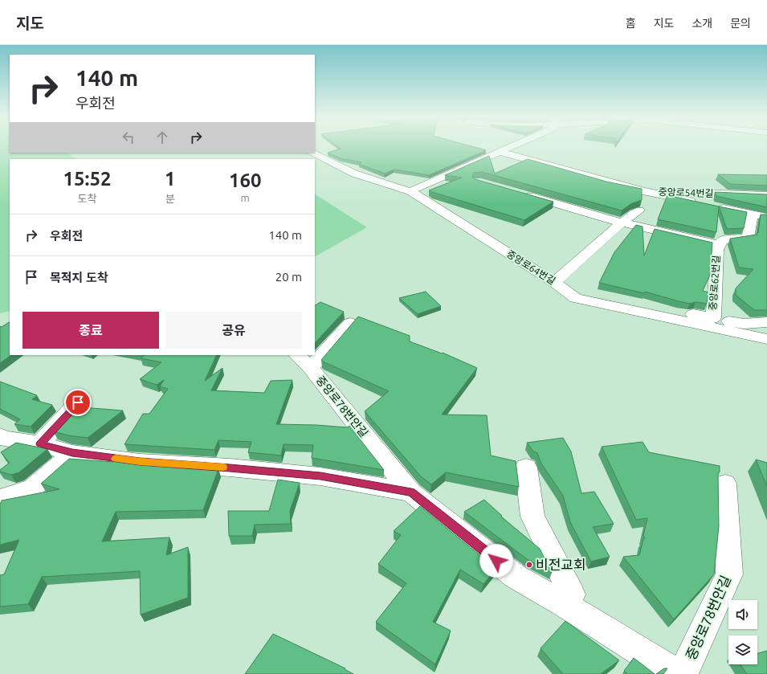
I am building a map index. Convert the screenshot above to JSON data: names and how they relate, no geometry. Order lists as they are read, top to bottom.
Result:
{
  "streets": {
    "street": [
      "중앙로54번길",
      "중앙로64번길",
      "중앙로62번길",
      "중앙로78번안길"
    ]
  },
  "crossings": [
    ["중앙로64번길", "중앙로62번길"]
  ],
  "places": ["비전교회"],
  "page": {
    "header": "지도",
    "nav": [
      "홈",
      "지도",
      "소개",
      "문의"
    ],
    "turn": ["140 m", "우회전"],
    "eta": [
      "15:52",
      "도착",
      "1",
      "분",
      "160",
      "m"
    ],
    "list": [
      {
        "name": "우회전",
        "value": "140 m"
      },
      {
        "name": "목적지 도착",
        "value": "20 m"
      }
    ],
    "buttons": ["종료", "공유"]
  }
}
